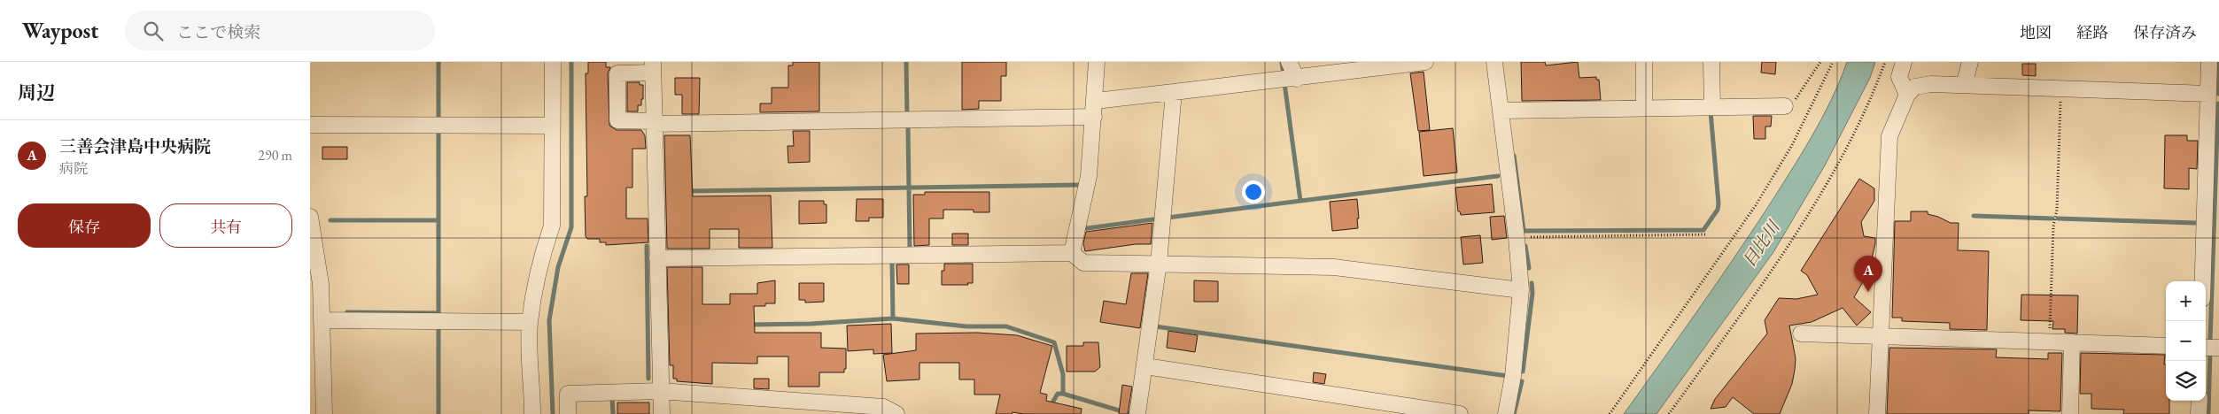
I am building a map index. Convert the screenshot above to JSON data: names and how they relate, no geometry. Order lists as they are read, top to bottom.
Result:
{
  "water": ["目比川"],
  "page": {
    "header": "Waypost",
    "search": "ここで検索",
    "nav": ["地図", "経路", "保存済み"],
    "heading": "周辺",
    "list": [
      {
        "mark": "A",
        "name": "三善会津島中央病院",
        "note": "病院",
        "value": "290 m"
      }
    ],
    "buttons": ["保存", "共有"],
    "pins": "A",
    "map_buttons": ["+", "−"]
  }
}
